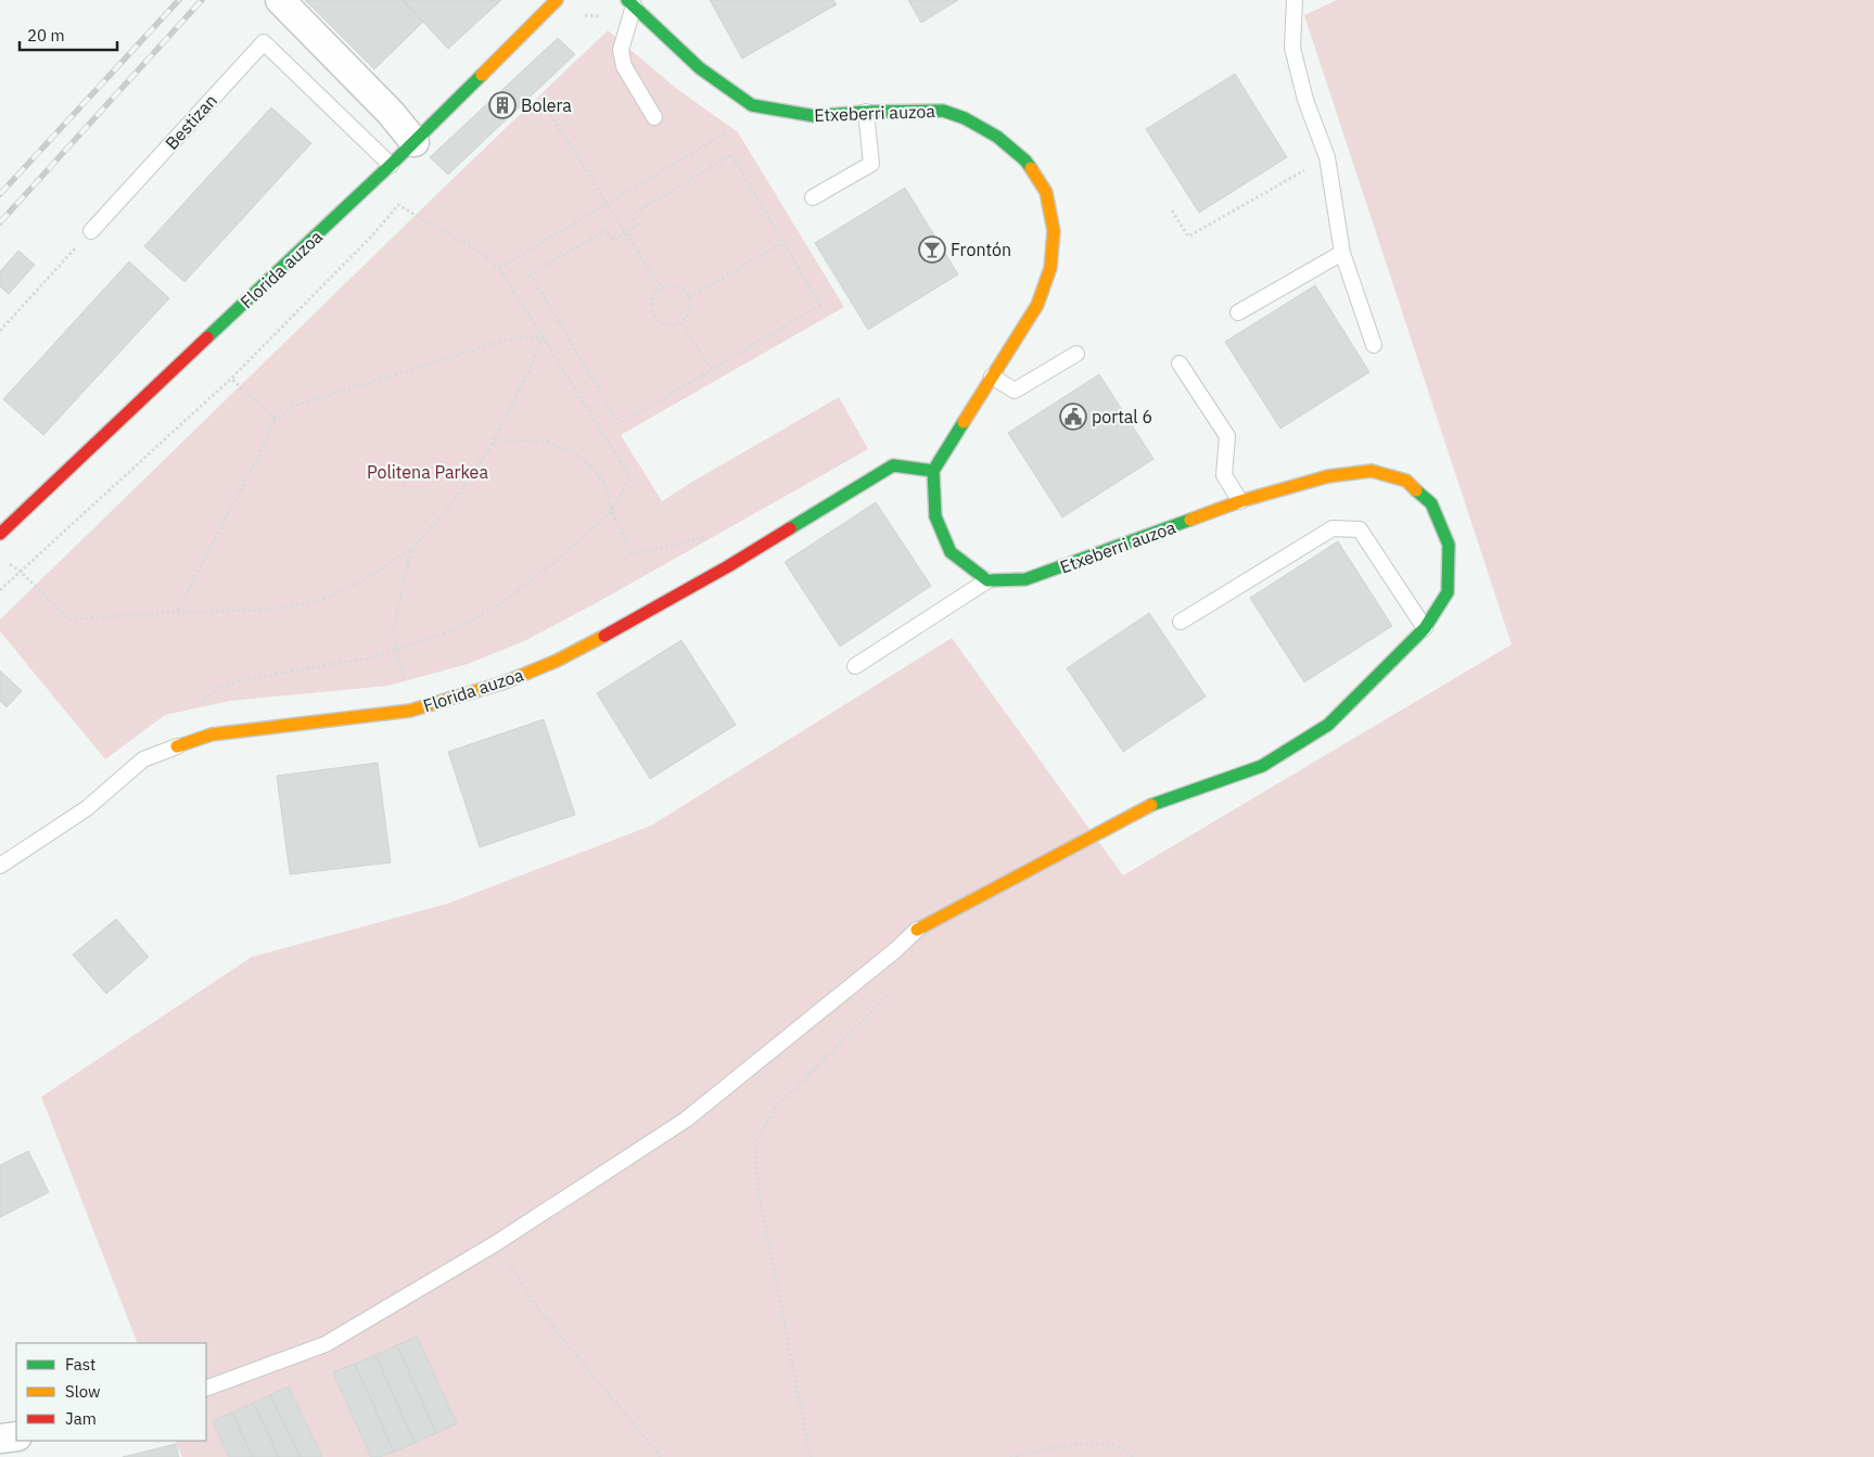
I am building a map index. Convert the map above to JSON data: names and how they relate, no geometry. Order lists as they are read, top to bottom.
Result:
{
  "streets": {
    "street": ["Etxeberri auzoa", "Florida auzoa"],
    "lane": ["Bestizan"]
  },
  "crossings": [
    ["Etxeberri auzoa", "Florida auzoa"],
    ["Bestizan", "Florida auzoa"]
  ],
  "parks": ["Politena Parkea"],
  "places": {
    "building": ["Bolera"],
    "bar": ["Frontón"],
    "public building": ["portal 6"]
  },
  "legend": ["Fast", "Slow", "Jam"],
  "scale_bar": "20 m"
}
